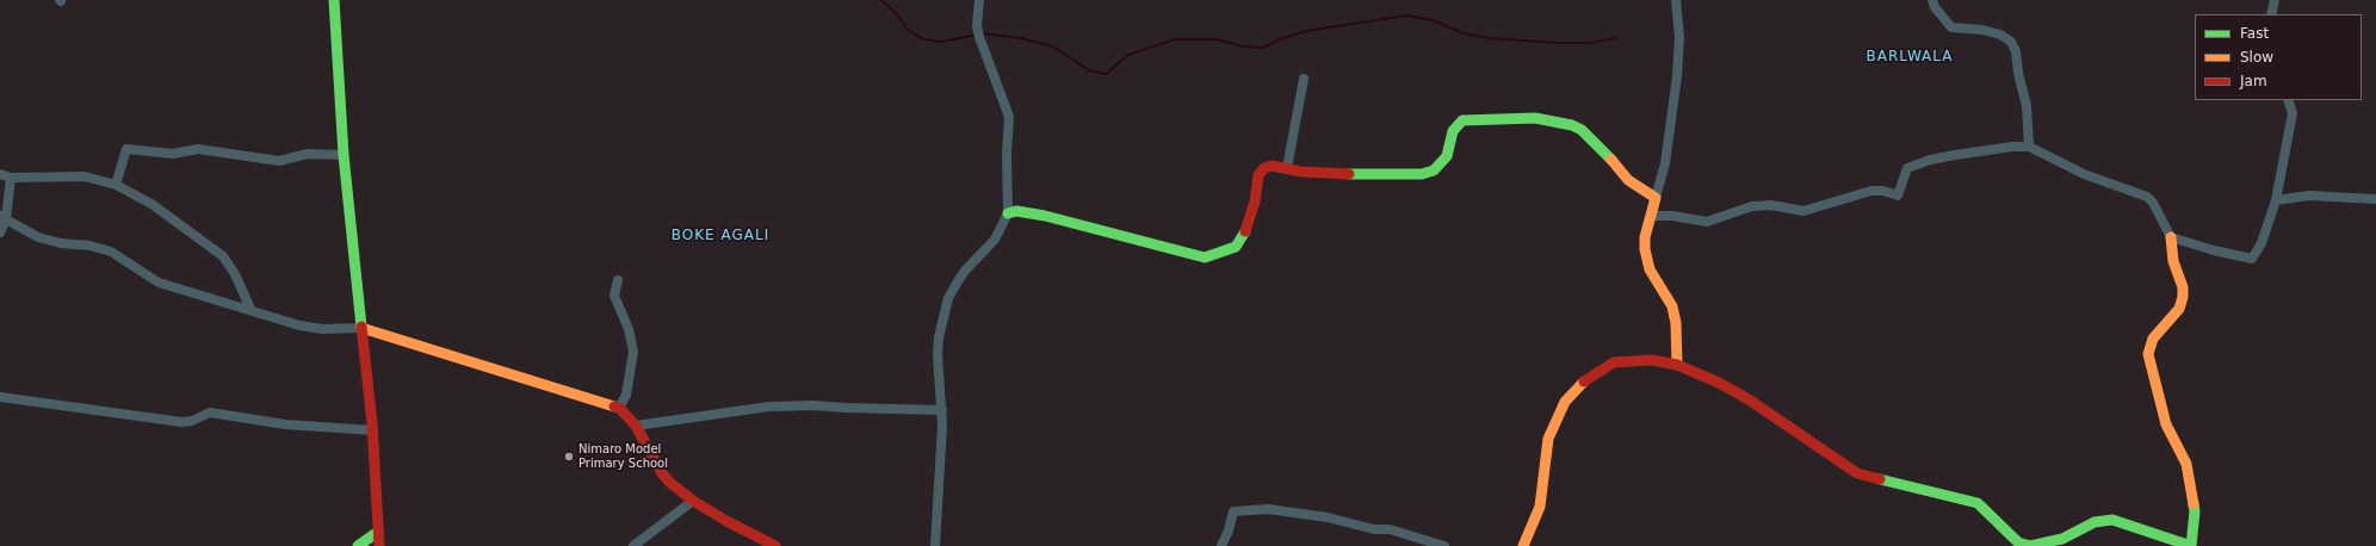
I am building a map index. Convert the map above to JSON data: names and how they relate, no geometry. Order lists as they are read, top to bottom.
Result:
{
  "districts": ["BARLWALA", "BOKE AGALI"],
  "places": ["Nimaro Model Primary School"],
  "legend": ["Fast", "Slow", "Jam"]
}
